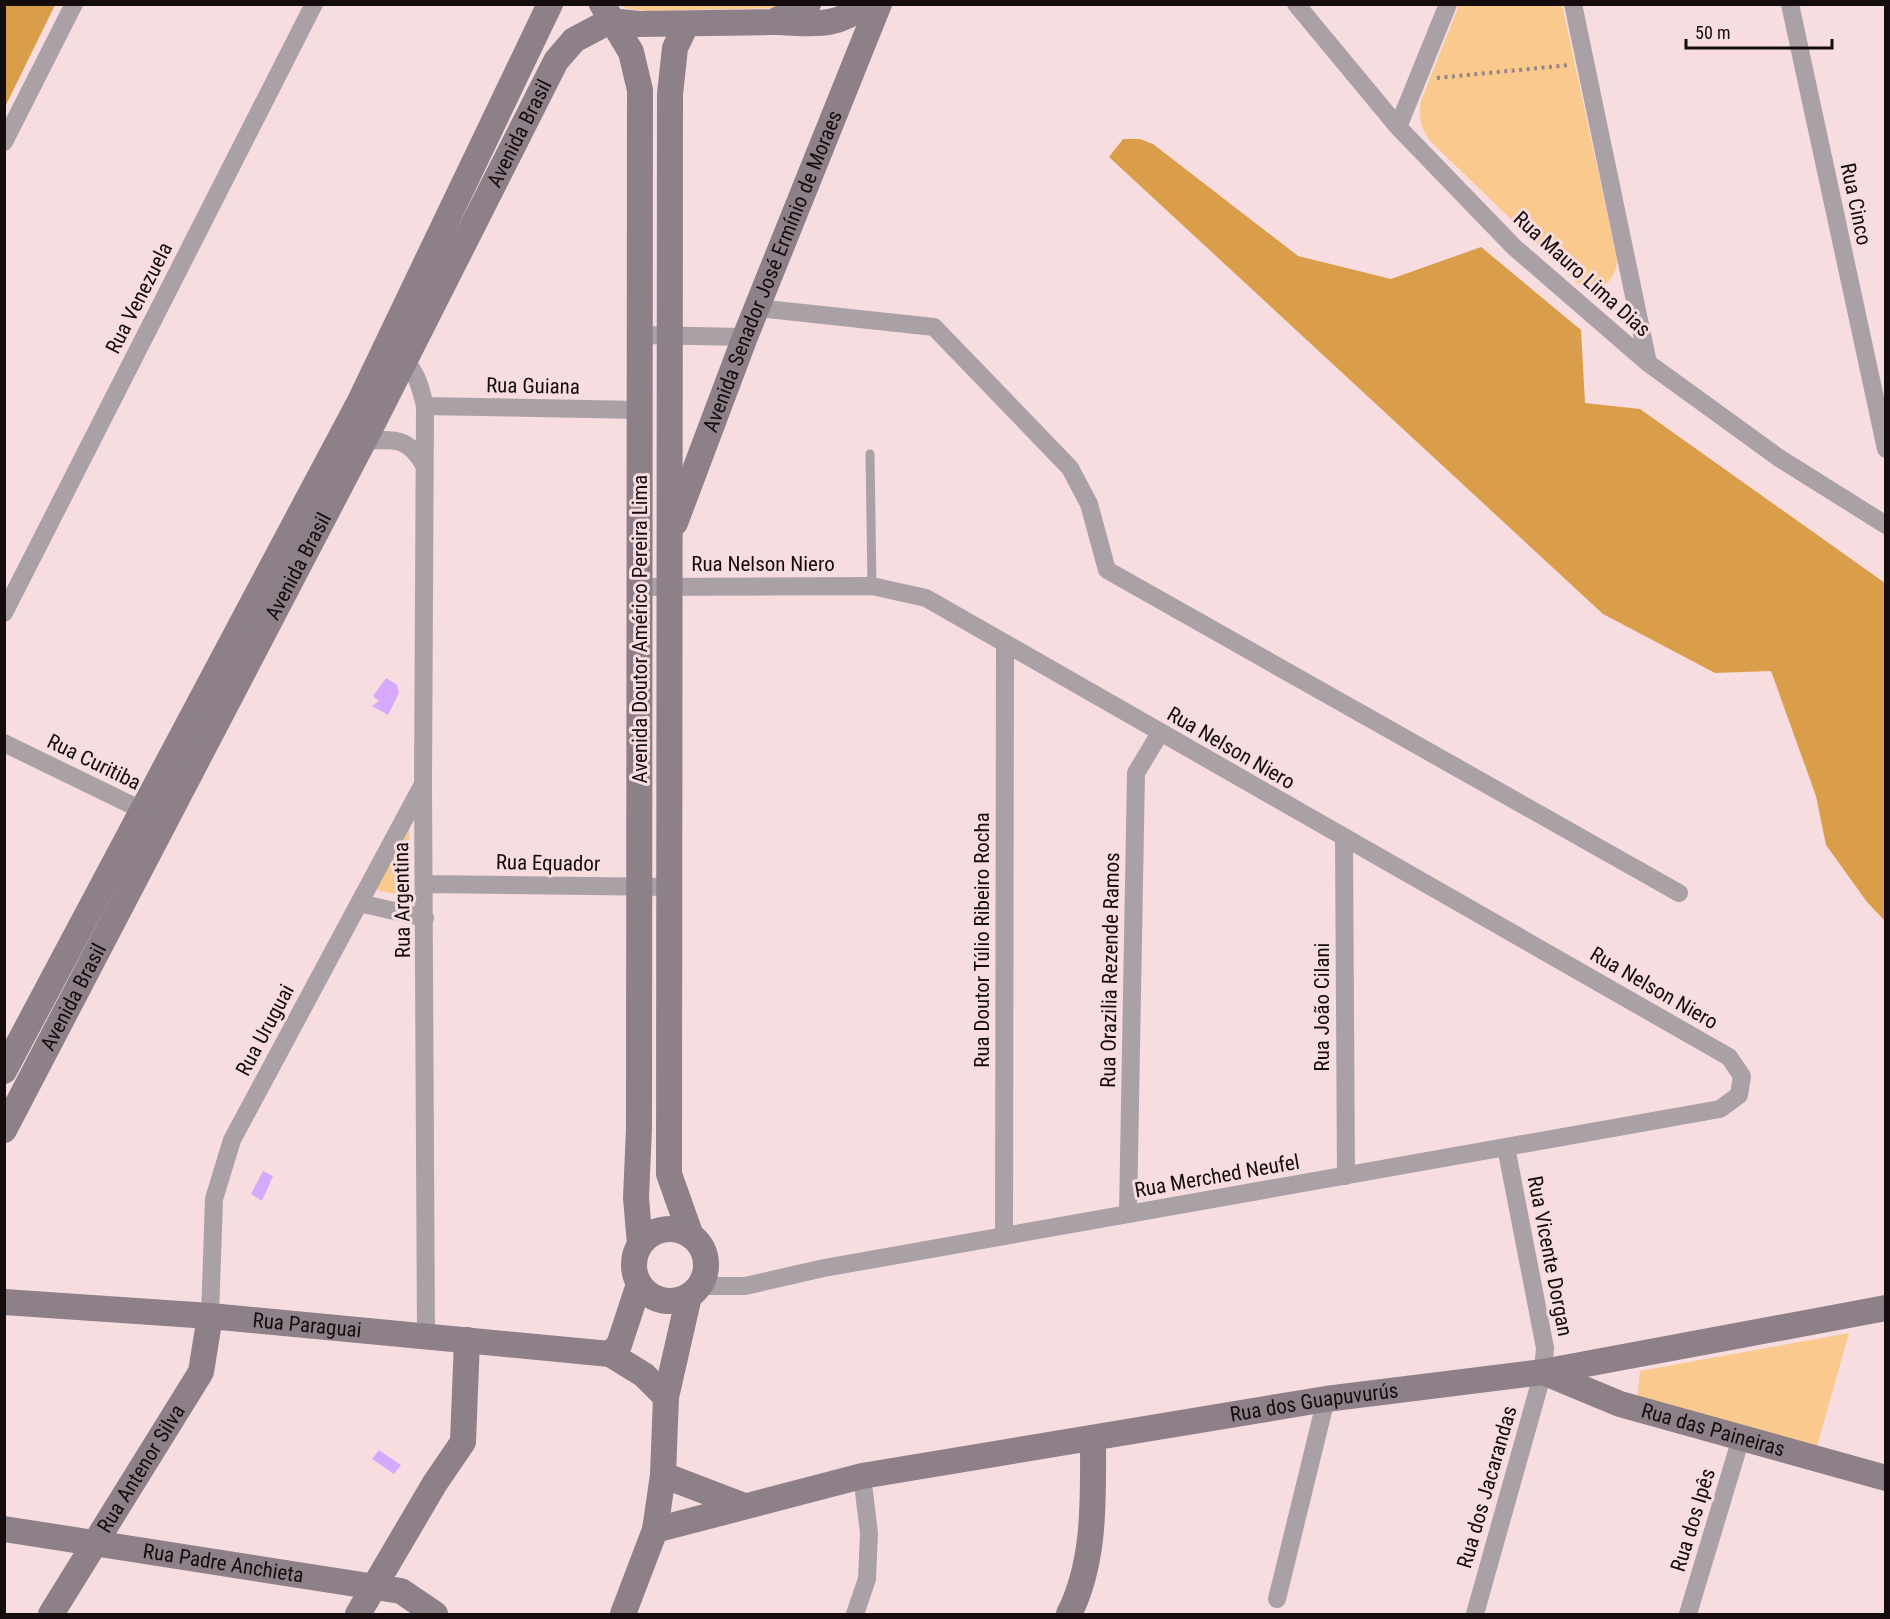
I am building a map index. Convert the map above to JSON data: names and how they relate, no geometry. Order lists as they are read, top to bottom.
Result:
{
  "streets": {
    "main road": [
      "Avenida Brasil",
      "Avenida Senador José Ermínio de Moraes",
      "Avenida Doutor Américo Pereira Lima",
      "Rua Paraguai",
      "Rua dos Guapuvurús",
      "Rua das Paineiras",
      "Rua Antenor Silva",
      "Rua Padre Anchieta"
    ],
    "street": [
      "Rua Cinco",
      "Rua Mauro Lima Dias",
      "Rua Venezuela",
      "Rua Guiana",
      "Rua Nelson Niero",
      "Rua Curitiba",
      "Rua Equador",
      "Rua Argentina",
      "Rua Doutor Túlio Ribeiro Rocha",
      "Rua Orazilia Rezende Ramos",
      "Rua João Cilani",
      "Rua Uruguai",
      "Rua Merched Neufel",
      "Rua Vicente Dorgan",
      "Rua dos Jacarandas",
      "Rua dos Ipês"
    ]
  },
  "crossings": [
    ["Avenida Brasil", "Avenida Doutor Américo Pereira Lima"],
    ["Avenida Brasil", "Rua Curitiba"],
    ["Avenida Brasil", "Rua Argentina"],
    ["Avenida Senador José Ermínio de Moraes", "Avenida Doutor Américo Pereira Lima"],
    ["Rua Guiana", "Avenida Doutor Américo Pereira Lima"],
    ["Rua Guiana", "Rua Argentina"],
    ["Rua Nelson Niero", "Avenida Doutor Américo Pereira Lima"],
    ["Rua Nelson Niero", "Rua Doutor Túlio Ribeiro Rocha"],
    ["Rua Nelson Niero", "Rua Orazilia Rezende Ramos"],
    ["Rua Nelson Niero", "Rua João Cilani"],
    ["Rua Nelson Niero", "Rua Merched Neufel"],
    ["Avenida Doutor Américo Pereira Lima", "Rua Equador"],
    ["Avenida Doutor Américo Pereira Lima", "Rua Merched Neufel"],
    ["Rua Equador", "Rua Argentina"],
    ["Rua Argentina", "Rua Uruguai"],
    ["Rua Argentina", "Rua Paraguai"],
    ["Rua Doutor Túlio Ribeiro Rocha", "Rua Merched Neufel"],
    ["Rua Orazilia Rezende Ramos", "Rua Merched Neufel"],
    ["Rua João Cilani", "Rua Merched Neufel"],
    ["Rua Uruguai", "Rua Paraguai"],
    ["Rua Uruguai", "Rua Antenor Silva"],
    ["Rua Merched Neufel", "Rua Vicente Dorgan"],
    ["Rua Vicente Dorgan", "Rua dos Guapuvurús"],
    ["Rua Vicente Dorgan", "Rua das Paineiras"],
    ["Rua Vicente Dorgan", "Rua dos Jacarandas"],
    ["Rua Paraguai", "Rua Antenor Silva"],
    ["Rua dos Guapuvurús", "Rua das Paineiras"],
    ["Rua dos Guapuvurús", "Rua dos Jacarandas"],
    ["Rua das Paineiras", "Rua dos Jacarandas"],
    ["Rua das Paineiras", "Rua dos Ipês"],
    ["Rua Antenor Silva", "Rua Padre Anchieta"]
  ],
  "scale_bar": "50 m"
}
